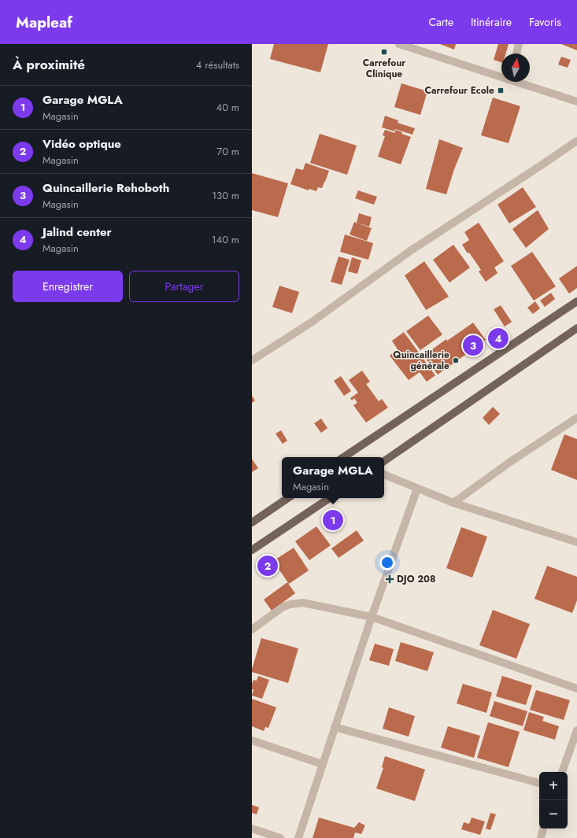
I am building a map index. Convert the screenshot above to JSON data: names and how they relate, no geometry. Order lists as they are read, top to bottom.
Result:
{
  "places": {
    "transit": ["Carrefour Clinique", "Carrefour Ecole"],
    "other": ["Quincaillerie générale"],
    "health": ["DJO 208"]
  },
  "north": "top",
  "page": {
    "header": "Mapleaf",
    "nav": ["Carte", "Itinéraire", "Favoris"],
    "heading": ["À proximité", "4 résultats"],
    "list": [
      {
        "mark": "1",
        "name": "Garage MGLA",
        "note": "Magasin",
        "value": "40 m"
      },
      {
        "mark": "2",
        "name": "Vidéo optique",
        "note": "Magasin",
        "value": "70 m"
      },
      {
        "mark": "3",
        "name": "Quincaillerie Rehoboth",
        "note": "Magasin",
        "value": "130 m"
      },
      {
        "mark": "4",
        "name": "Jalind center",
        "note": "Magasin",
        "value": "140 m"
      }
    ],
    "buttons": ["Enregistrer", "Partager"],
    "pins": [
      "4",
      "3",
      "1",
      "2"
    ],
    "popup": ["Garage MGLA", "Magasin"],
    "map_buttons": ["+", "−"]
  }
}
